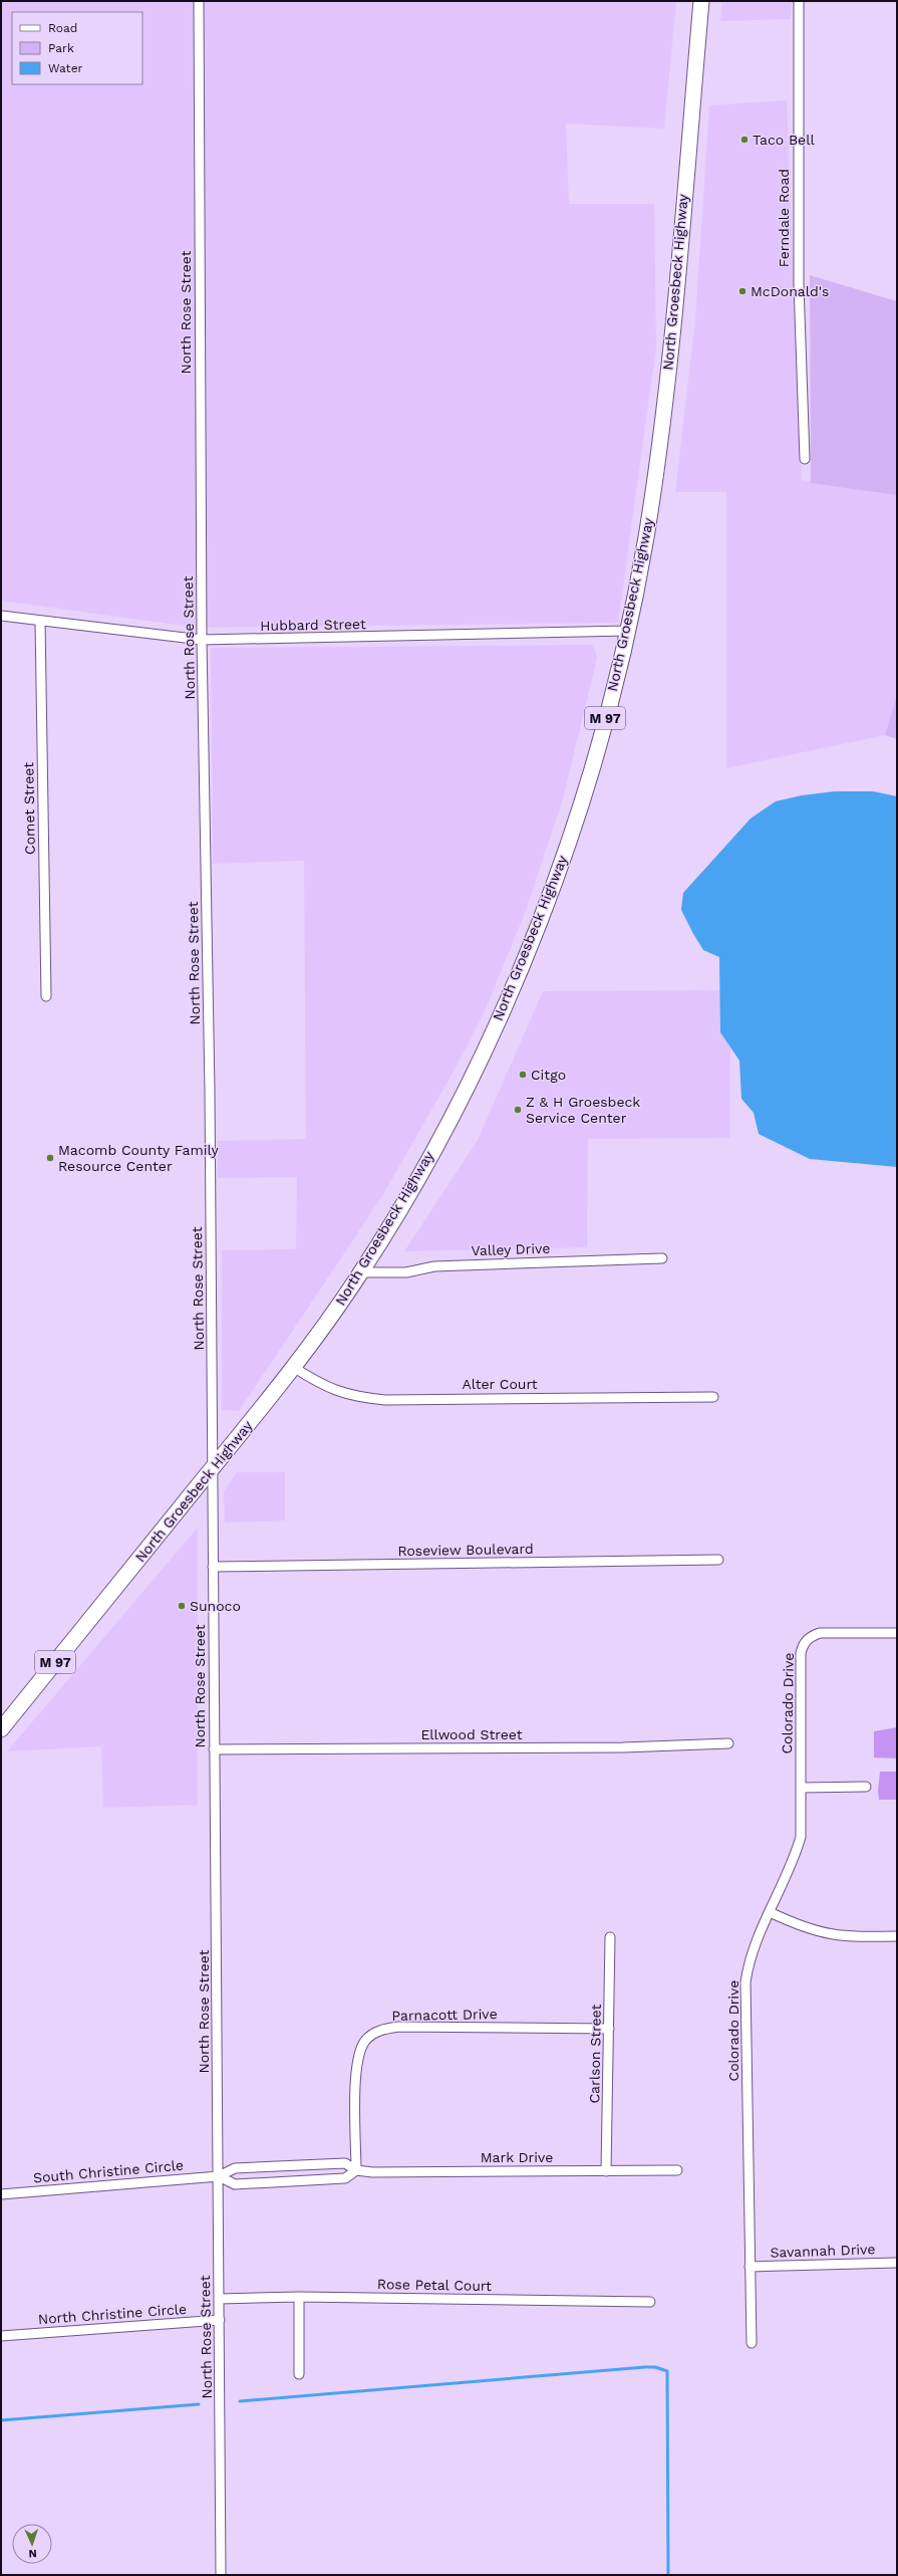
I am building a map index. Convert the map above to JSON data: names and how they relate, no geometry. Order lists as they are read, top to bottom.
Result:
{
  "streets": {
    "main road": ["North Groesbeck Highway", "M 97"],
    "street": [
      "Ferndale Road",
      "North Rose Street",
      "Hubbard Street",
      "Comet Street",
      "Valley Drive",
      "Alter Court",
      "Roseview Boulevard",
      "Colorado Drive",
      "Ellwood Street",
      "Parnacott Drive",
      "Carlson Street",
      "Mark Drive",
      "South Christine Circle",
      "Savannah Drive",
      "Rose Petal Court",
      "North Christine Circle"
    ]
  },
  "crossings": [
    ["North Groesbeck Highway", "North Rose Street"],
    ["North Groesbeck Highway", "Hubbard Street"],
    ["North Groesbeck Highway", "Valley Drive"],
    ["North Groesbeck Highway", "Alter Court"],
    ["North Rose Street", "Hubbard Street"],
    ["North Rose Street", "Roseview Boulevard"],
    ["North Rose Street", "Ellwood Street"],
    ["North Rose Street", "Mark Drive"],
    ["North Rose Street", "South Christine Circle"],
    ["North Rose Street", "Rose Petal Court"],
    ["North Rose Street", "North Christine Circle"],
    ["Hubbard Street", "Comet Street"],
    ["Colorado Drive", "Savannah Drive"],
    ["Parnacott Drive", "Carlson Street"],
    ["Parnacott Drive", "Mark Drive"],
    ["Carlson Street", "Mark Drive"],
    ["Mark Drive", "South Christine Circle"]
  ],
  "places": [
    "Taco Bell",
    "McDonald's",
    "Citgo",
    "Z & H Groesbeck Service Center",
    "Macomb County Family Resource Center",
    "Sunoco"
  ],
  "legend": ["Road", "Park", "Water"],
  "north": "bottom"
}
